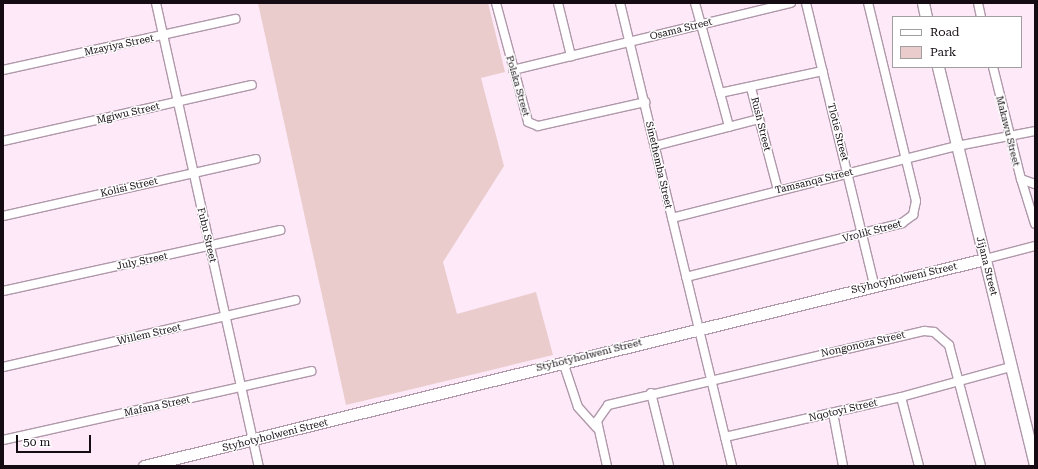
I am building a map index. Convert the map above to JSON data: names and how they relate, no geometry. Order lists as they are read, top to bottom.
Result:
{
  "streets": {
    "street": [
      "Osama Street",
      "Mzayiya Street",
      "Polska Street",
      "Mgiwu Street",
      "Rush Street",
      "Makawu Street",
      "Tlotie Street",
      "Sinethemba Street",
      "Tamsanqa Street",
      "Kolisi Street",
      "Vrolik Street",
      "Fubu Street",
      "July Street",
      "Jijana Street",
      "Styhotyholweni Street",
      "Willem Street",
      "Nongonoza Street",
      "Mafana Street",
      "Nqotoyi Street"
    ]
  },
  "crossings": [
    ["Osama Street", "Polska Street"],
    ["Osama Street", "Sinethemba Street"],
    ["Mzayiya Street", "Fubu Street"],
    ["Polska Street", "Sinethemba Street"],
    ["Mgiwu Street", "Fubu Street"],
    ["Rush Street", "Tamsanqa Street"],
    ["Makawu Street", "Tamsanqa Street"],
    ["Tlotie Street", "Tamsanqa Street"],
    ["Tlotie Street", "Vrolik Street"],
    ["Tlotie Street", "Styhotyholweni Street"],
    ["Sinethemba Street", "Tamsanqa Street"],
    ["Sinethemba Street", "Vrolik Street"],
    ["Sinethemba Street", "Styhotyholweni Street"],
    ["Sinethemba Street", "Nongonoza Street"],
    ["Sinethemba Street", "Nqotoyi Street"],
    ["Tamsanqa Street", "Vrolik Street"],
    ["Tamsanqa Street", "Jijana Street"],
    ["Kolisi Street", "Fubu Street"],
    ["Fubu Street", "July Street"],
    ["Fubu Street", "Styhotyholweni Street"],
    ["Fubu Street", "Willem Street"],
    ["Fubu Street", "Mafana Street"],
    ["Jijana Street", "Styhotyholweni Street"],
    ["Jijana Street", "Nqotoyi Street"],
    ["Nongonoza Street", "Nqotoyi Street"]
  ],
  "legend": ["Road", "Park"],
  "scale_bar": "50 m"
}
